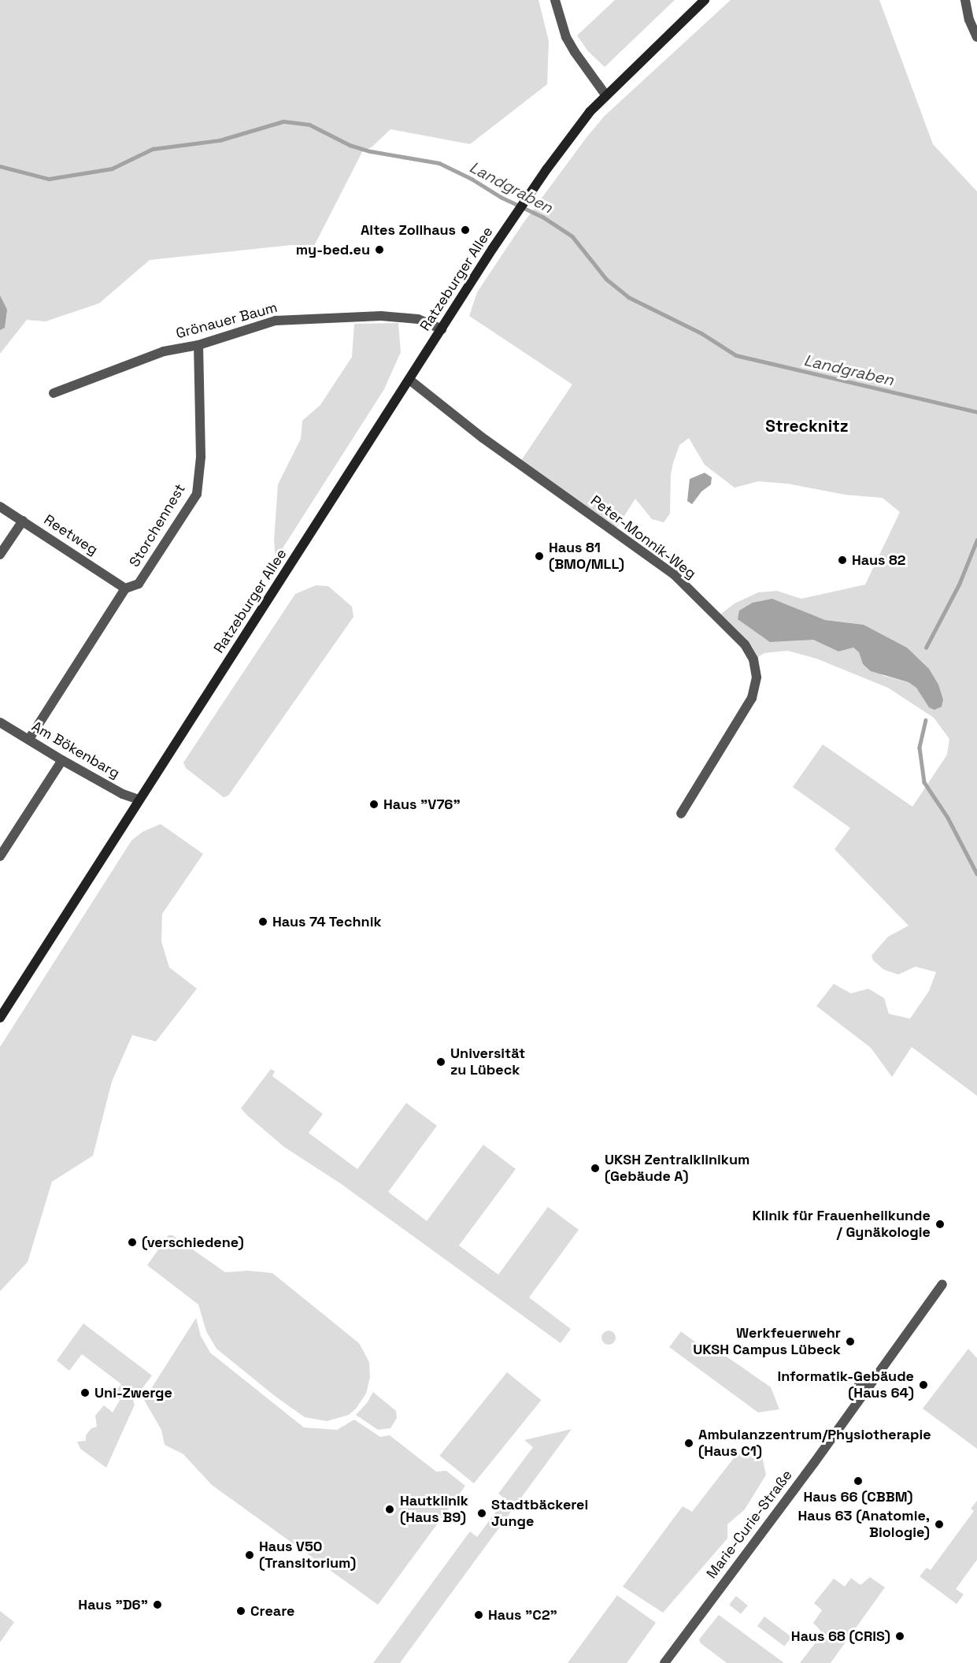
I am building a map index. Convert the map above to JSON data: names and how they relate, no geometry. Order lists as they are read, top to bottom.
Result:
{
  "streets": {
    "main road": ["Ratzeburger Allee"],
    "street": [
      "Grönauer Baum",
      "Storchennest",
      "Reetweg",
      "Peter-Monnik-Weg",
      "Am Bökenbarg",
      "Marie-Curie-Straße"
    ]
  },
  "crossings": [
    ["Ratzeburger Allee", "Grönauer Baum"],
    ["Ratzeburger Allee", "Peter-Monnik-Weg"],
    ["Ratzeburger Allee", "Am Bökenbarg"],
    ["Grönauer Baum", "Storchennest"],
    ["Storchennest", "Reetweg"],
    ["Storchennest", "Am Bökenbarg"]
  ],
  "districts": ["Strecknitz"],
  "water": ["Landgraben"],
  "places": [
    "Altes Zollhaus",
    "my-bed.eu",
    "Haus 81 (BMO/MLL)",
    "Haus 82",
    "Haus \"V76\"",
    "Haus 74 Technik",
    "Universität zu Lübeck",
    "UKSH Zentralklinikum (Gebäude A)",
    "Klinik für Frauenheilkunde / Gynäkologie",
    "(verschiedene)",
    "Werkfeuerwehr UKSH Campus Lübeck",
    "Informatik-Gebäude (Haus 64)",
    "Uni-Zwerge",
    "Ambulanzzentrum/Physiotherapie (Haus C1)",
    "Haus 66 (CBBM)",
    "Hautklinik (Haus B9)",
    "Stadtbäckerei Junge",
    "Haus 63 (Anatomie, Biologie)",
    "Haus V50 (Transitorium)",
    "Haus \"D6\"",
    "Creare",
    "Haus \"C2\"",
    "Haus 68 (CRIS)"
  ]
}
